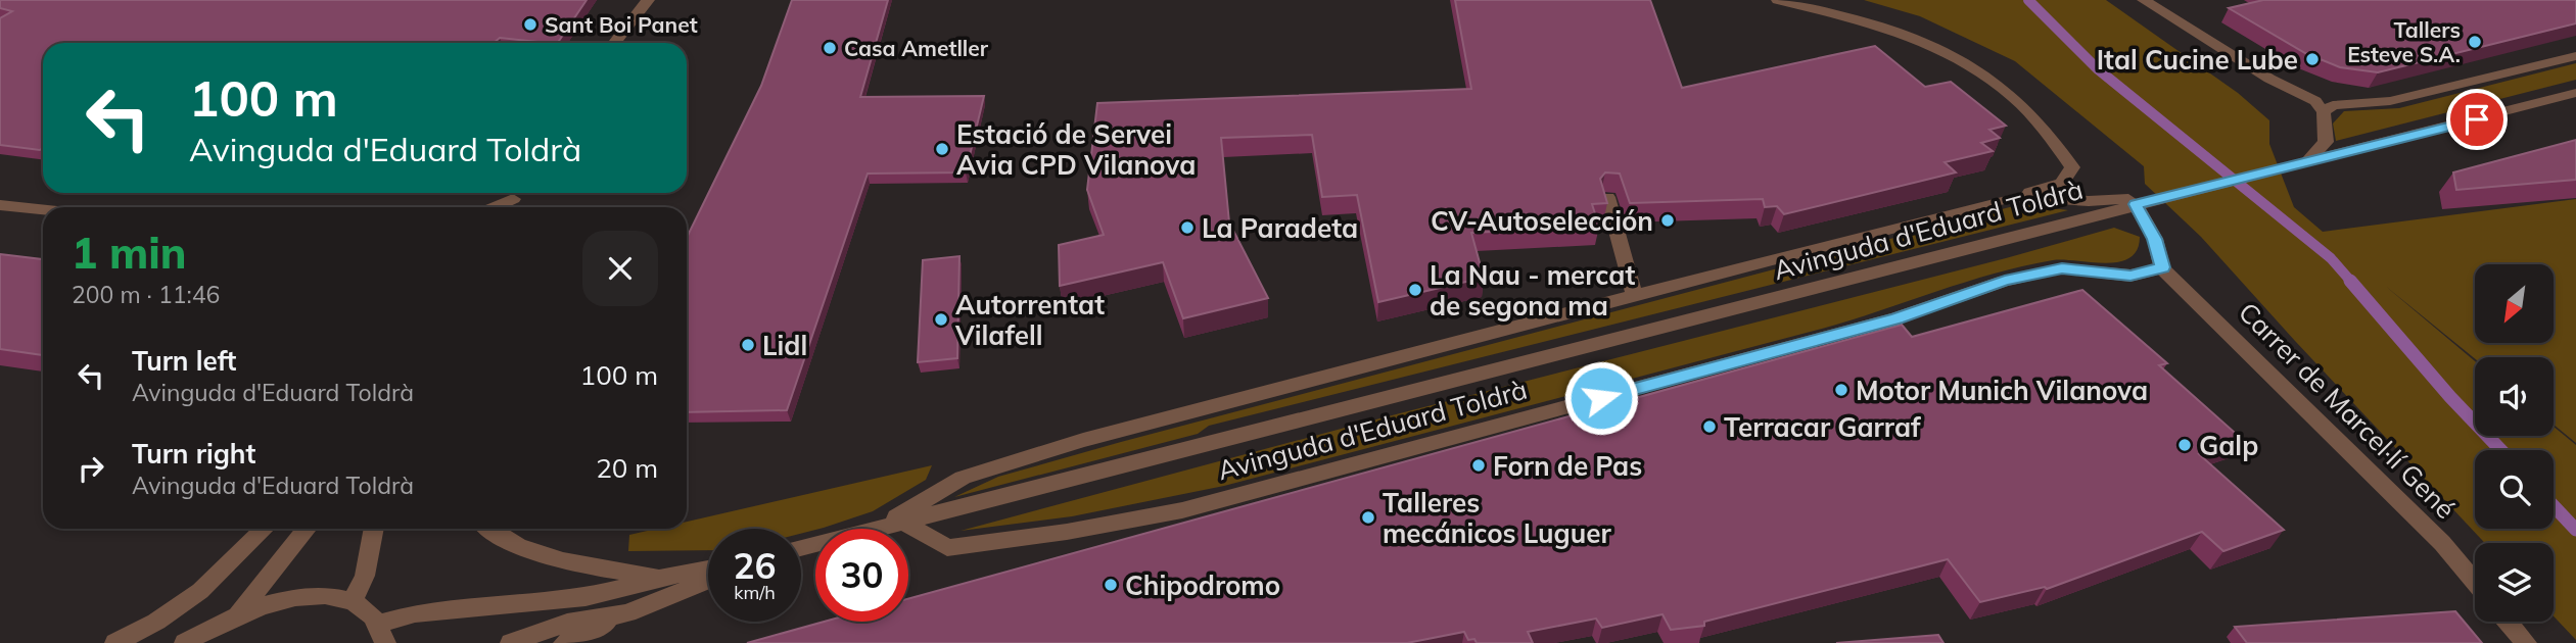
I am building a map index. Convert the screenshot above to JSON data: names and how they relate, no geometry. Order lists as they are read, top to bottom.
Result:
{
  "streets": {
    "street": ["Avinguda d'Eduard Toldrà", "Carrer de Marcel·lí Gené"]
  },
  "crossings": [
    ["Avinguda d'Eduard Toldrà", "Carrer de Marcel·lí Gené"]
  ],
  "places": [
    "Sant Boi Panet",
    "Tallers Esteve S.A.",
    "Casa Ametller",
    "Ital Cucine Lube",
    "Estació de Servei Avia CPD Vilanova",
    "CV-Autoselección",
    "La Paradeta",
    "La Nau - mercat de segona ma",
    "Autorrentat Vilafell",
    "Lidl",
    "Motor Munich Vilanova",
    "Terracar Garraf",
    "Galp",
    "Forn de Pas",
    "Talleres mecánicos Luguer",
    "Chipodromo"
  ],
  "north": "bottom left",
  "page": {
    "turn": ["100 m", "Avinguda d'Eduard Toldrà"],
    "heading": ["1 min", "200 m · 11:46"],
    "list": [
      {
        "name": "Turn left",
        "note": "Avinguda d'Eduard Toldrà",
        "value": "100 m"
      },
      {
        "name": "Turn right",
        "note": "Avinguda d'Eduard Toldrà",
        "value": "20 m"
      }
    ],
    "speed": "26 km/h",
    "limit": "30"
  }
}
